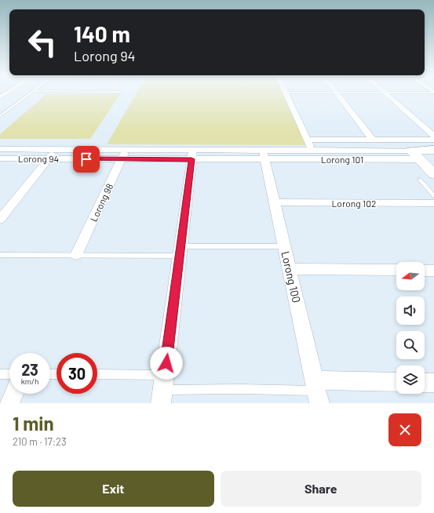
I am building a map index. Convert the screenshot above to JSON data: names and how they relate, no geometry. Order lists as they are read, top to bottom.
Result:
{
  "streets": {
    "street": [
      "Lorong 94",
      "Lorong 101",
      "Lorong 98",
      "Lorong 102",
      "Lorong 100"
    ]
  },
  "crossings": [
    ["Lorong 94", "Lorong 101"],
    ["Lorong 94", "Lorong 98"],
    ["Lorong 94", "Lorong 100"],
    ["Lorong 101", "Lorong 100"],
    ["Lorong 102", "Lorong 100"]
  ],
  "north": "left",
  "page": {
    "turn": ["140 m", "Lorong 94"],
    "speed": "23 km/h",
    "limit": "30",
    "heading": ["1 min", "210 m · 17:23"],
    "buttons": ["Exit", "Share"]
  }
}
